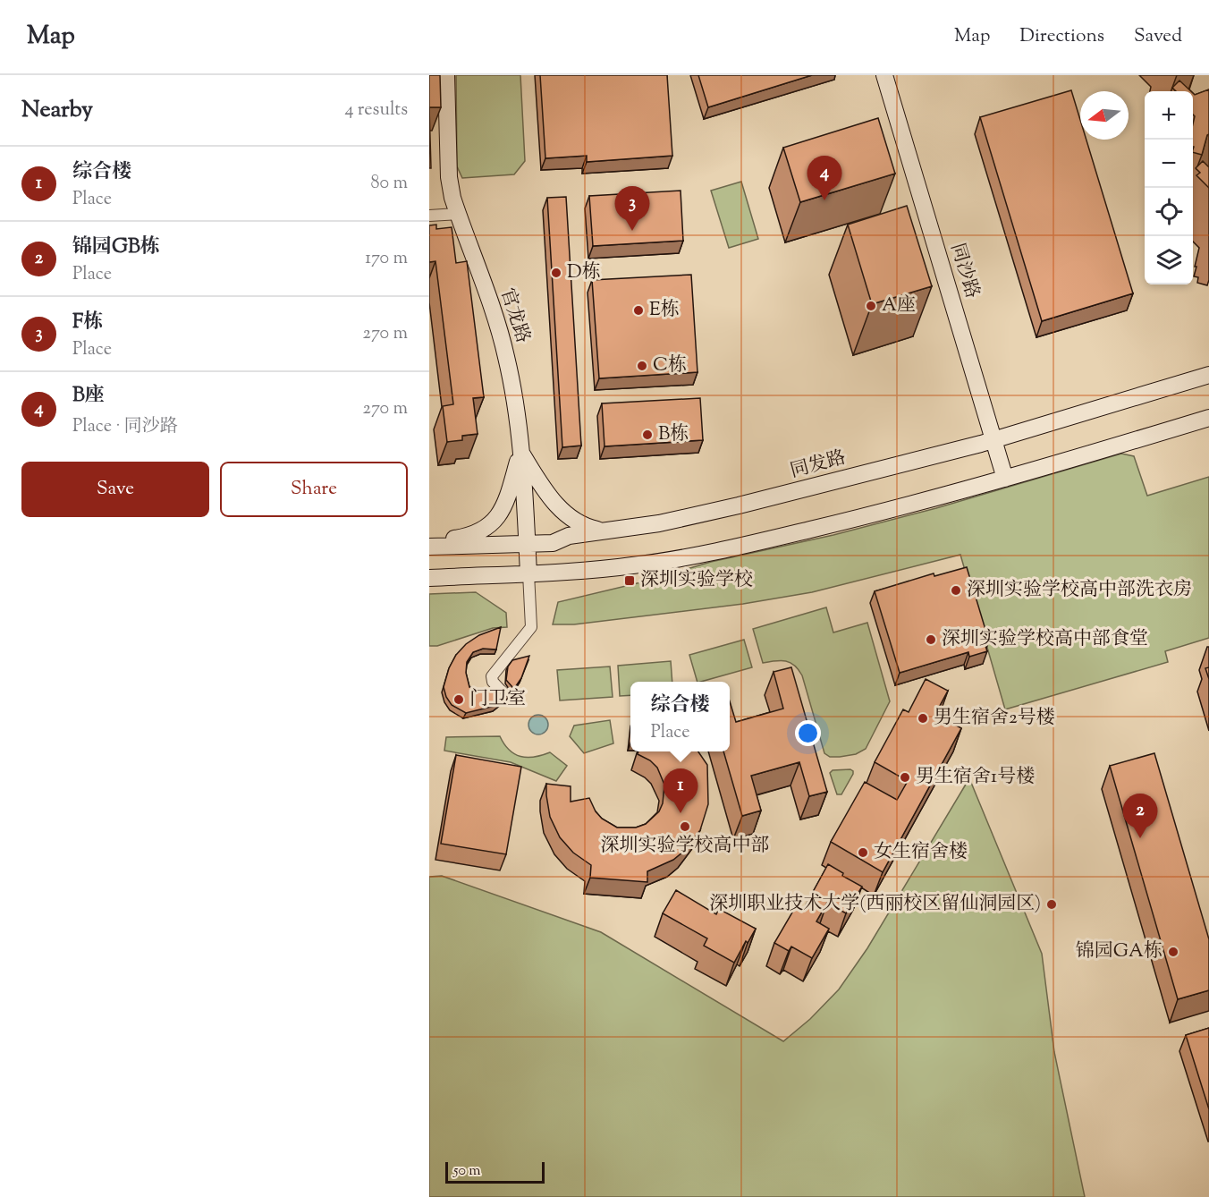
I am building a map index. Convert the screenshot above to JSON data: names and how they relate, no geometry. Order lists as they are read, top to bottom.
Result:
{
  "streets": {
    "main road": ["同沙路", "官龙路", "同发路"]
  },
  "crossings": [
    ["同沙路", "同发路"],
    ["官龙路", "同发路"]
  ],
  "places": {
    "other": [
      "D栋",
      "A座",
      "E栋",
      "C栋",
      "B栋",
      "深圳实验学校高中部洗衣房",
      "深圳实验学校高中部食堂",
      "门卫室",
      "男生宿舍2号楼",
      "男生宿舍1号楼",
      "深圳实验学校高中部",
      "女生宿舍楼",
      "深圳职业技术大学(西丽校区留仙洞园区)",
      "锦园GA栋"
    ],
    "transit": ["深圳实验学校"]
  },
  "scale_bar": "50 m",
  "north": "left",
  "page": {
    "header": "Map",
    "nav": ["Map", "Directions", "Saved"],
    "heading": ["Nearby", "4 results"],
    "map_buttons": ["+", "−"],
    "list": [
      {
        "mark": "1",
        "name": "综合楼",
        "note": "Place",
        "value": "80 m"
      },
      {
        "mark": "2",
        "name": "锦园GB栋",
        "note": "Place",
        "value": "170 m"
      },
      {
        "mark": "3",
        "name": "F栋",
        "note": "Place",
        "value": "270 m"
      },
      {
        "mark": "4",
        "name": "B座",
        "note": "Place · 同沙路",
        "value": "270 m"
      }
    ],
    "pins": [
      "4",
      "3",
      "1",
      "2"
    ],
    "buttons": ["Save", "Share"],
    "popup": ["综合楼", "Place"],
    "scale": "50 m"
  }
}
